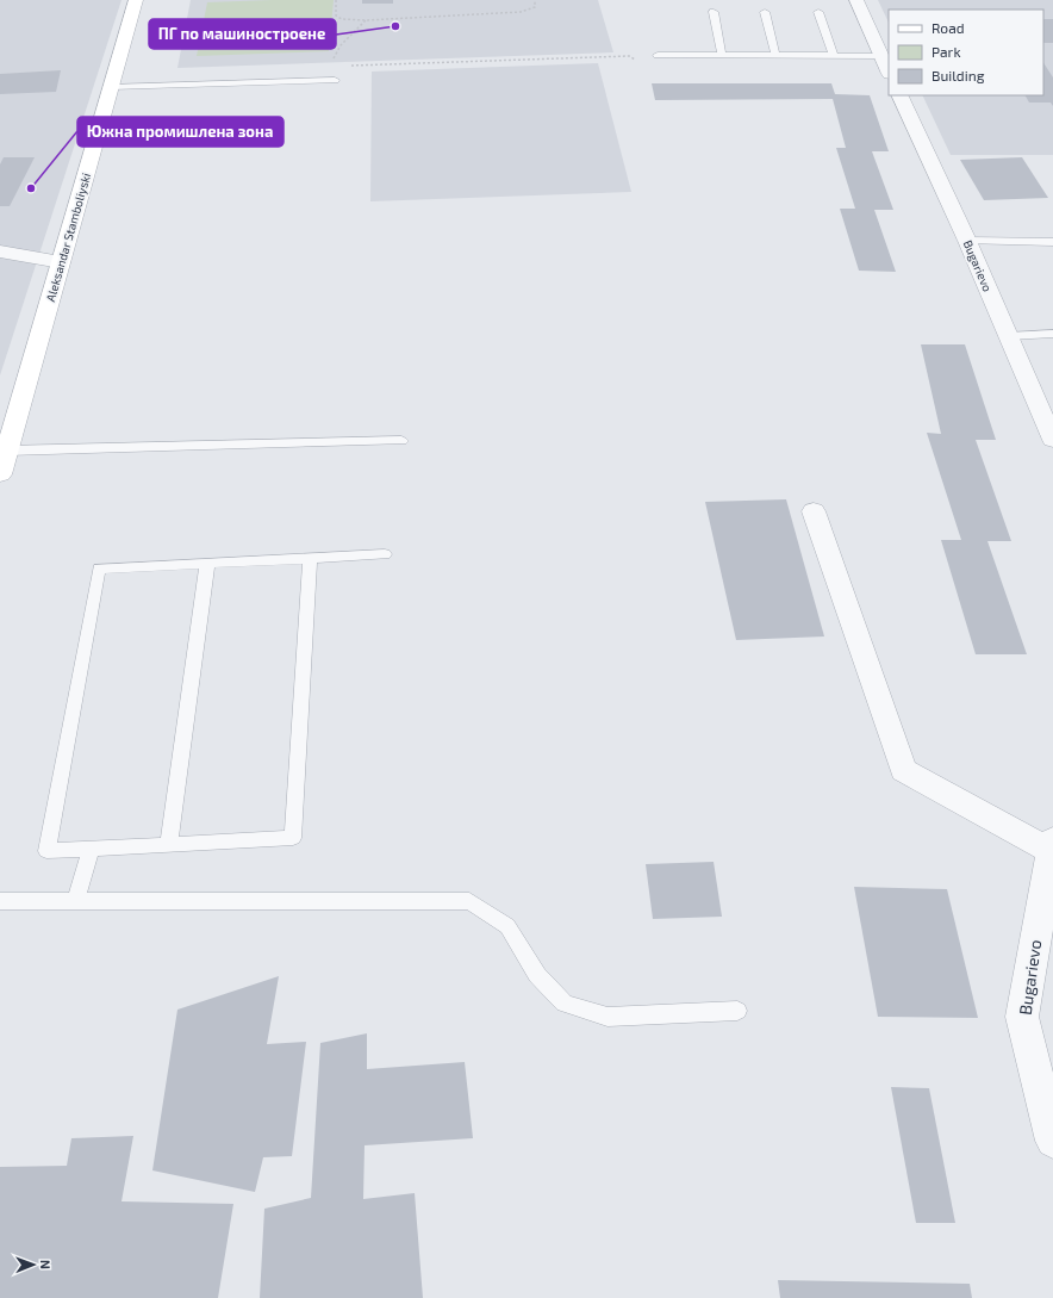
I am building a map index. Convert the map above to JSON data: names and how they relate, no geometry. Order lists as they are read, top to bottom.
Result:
{
  "streets": {
    "street": ["Aleksandar Stamboliyski", "Bugarievo"]
  },
  "places": ["ПГ по машиностроене", "Южна промишлена зона"],
  "legend": ["Road", "Park", "Building"],
  "north": "right"
}
